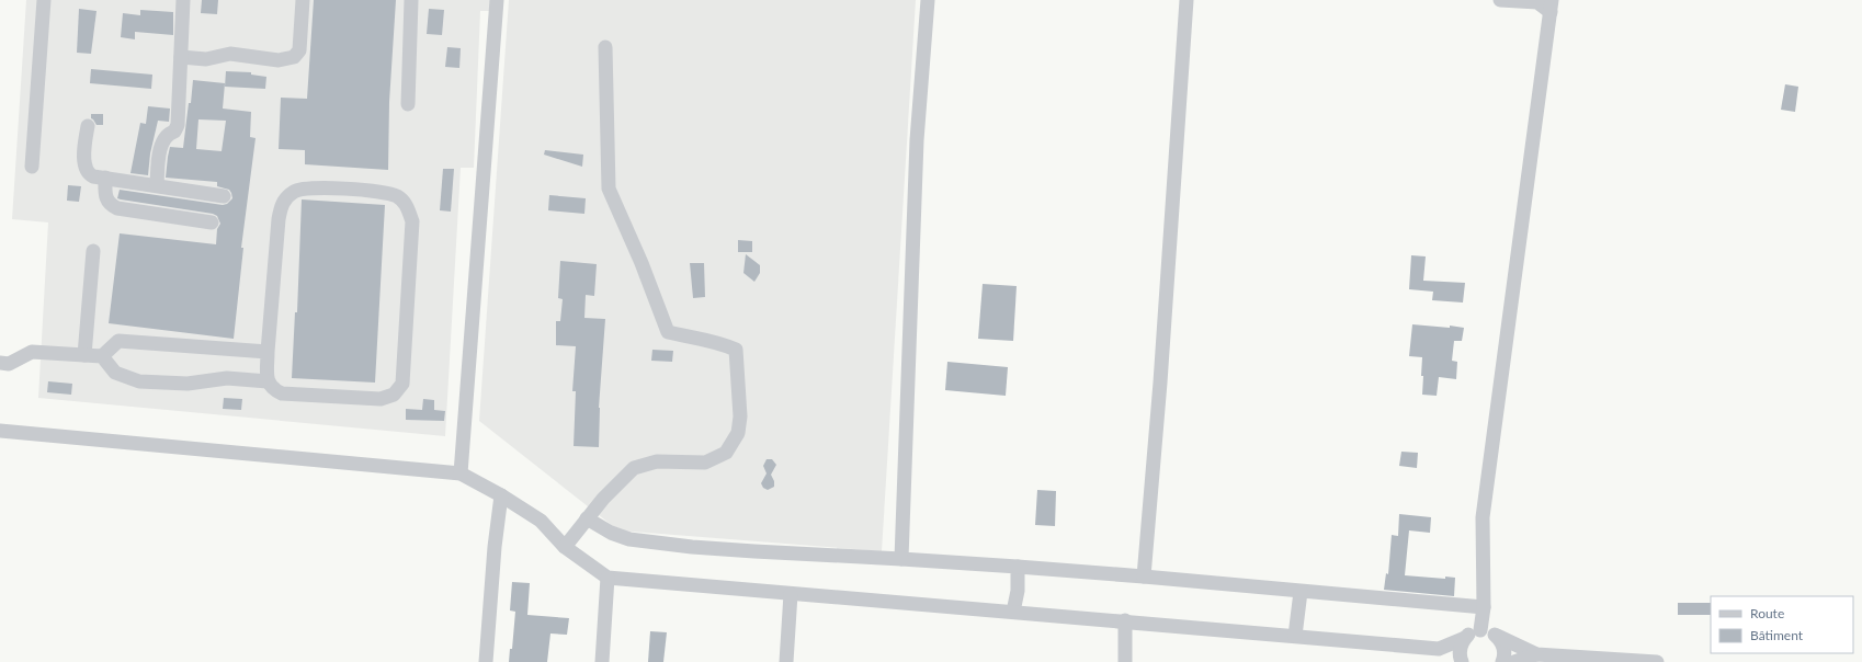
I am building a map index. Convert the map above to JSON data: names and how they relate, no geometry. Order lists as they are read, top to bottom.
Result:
{
  "legend": ["Route", "Bâtiment"]
}
